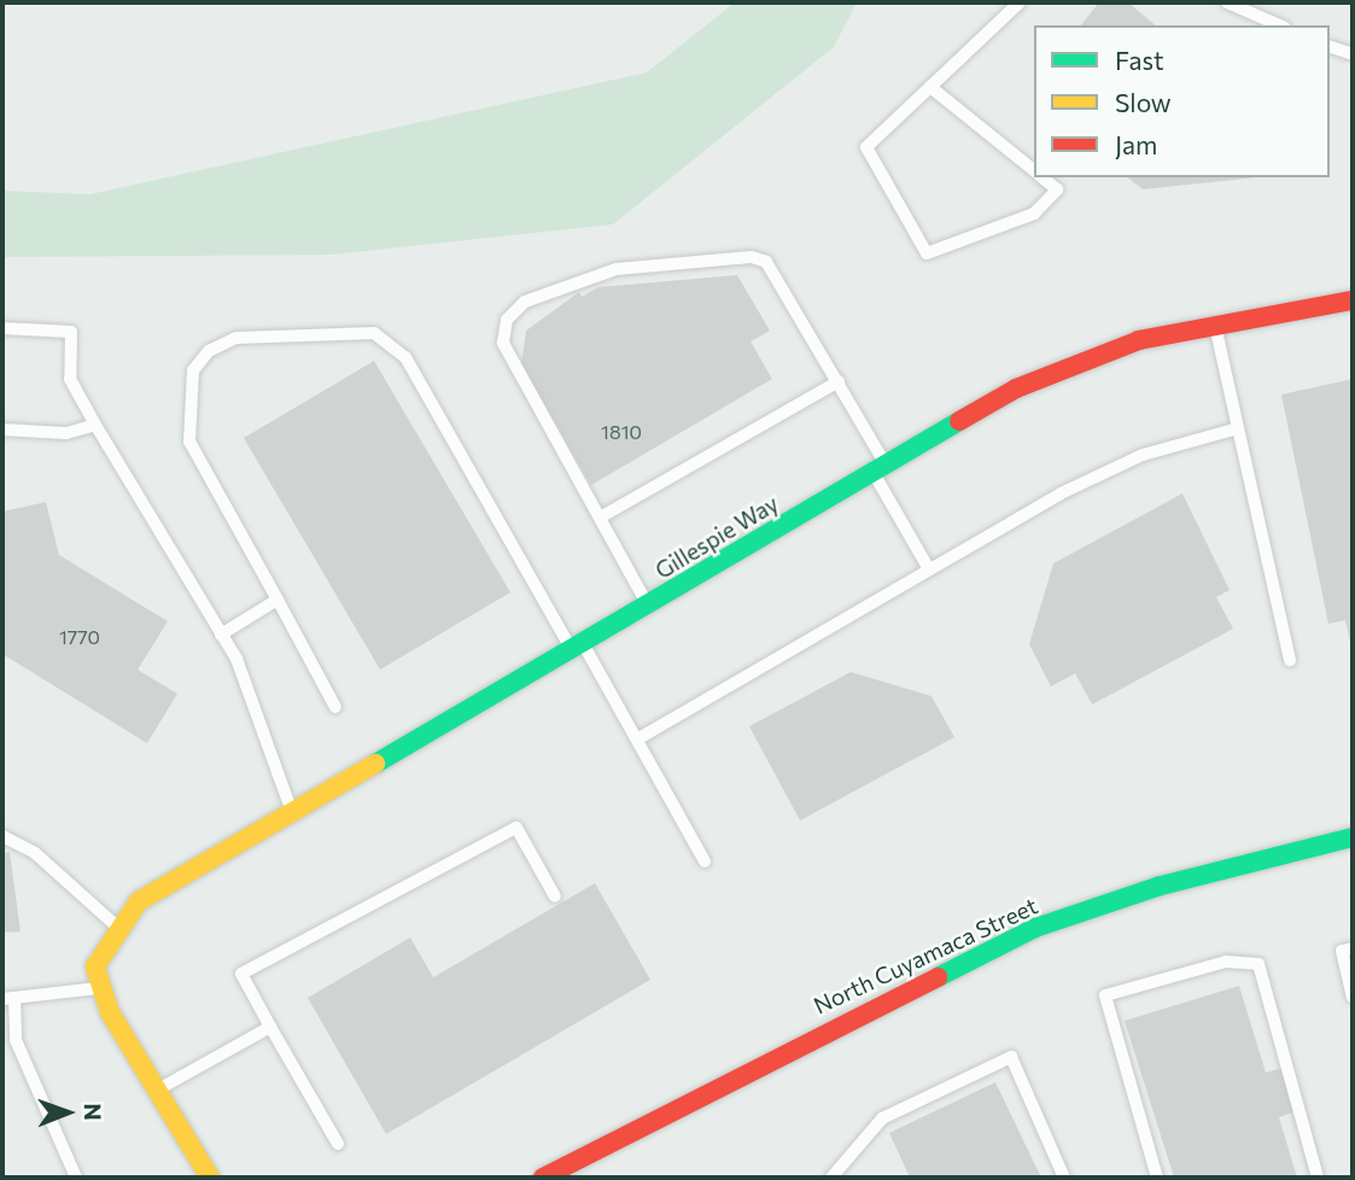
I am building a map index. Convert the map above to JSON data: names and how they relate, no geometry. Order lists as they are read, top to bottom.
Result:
{
  "streets": {
    "street": ["Gillespie Way", "North Cuyamaca Street"]
  },
  "house_numbers": ["1810", "1770"],
  "legend": ["Fast", "Slow", "Jam"],
  "north": "right"
}
